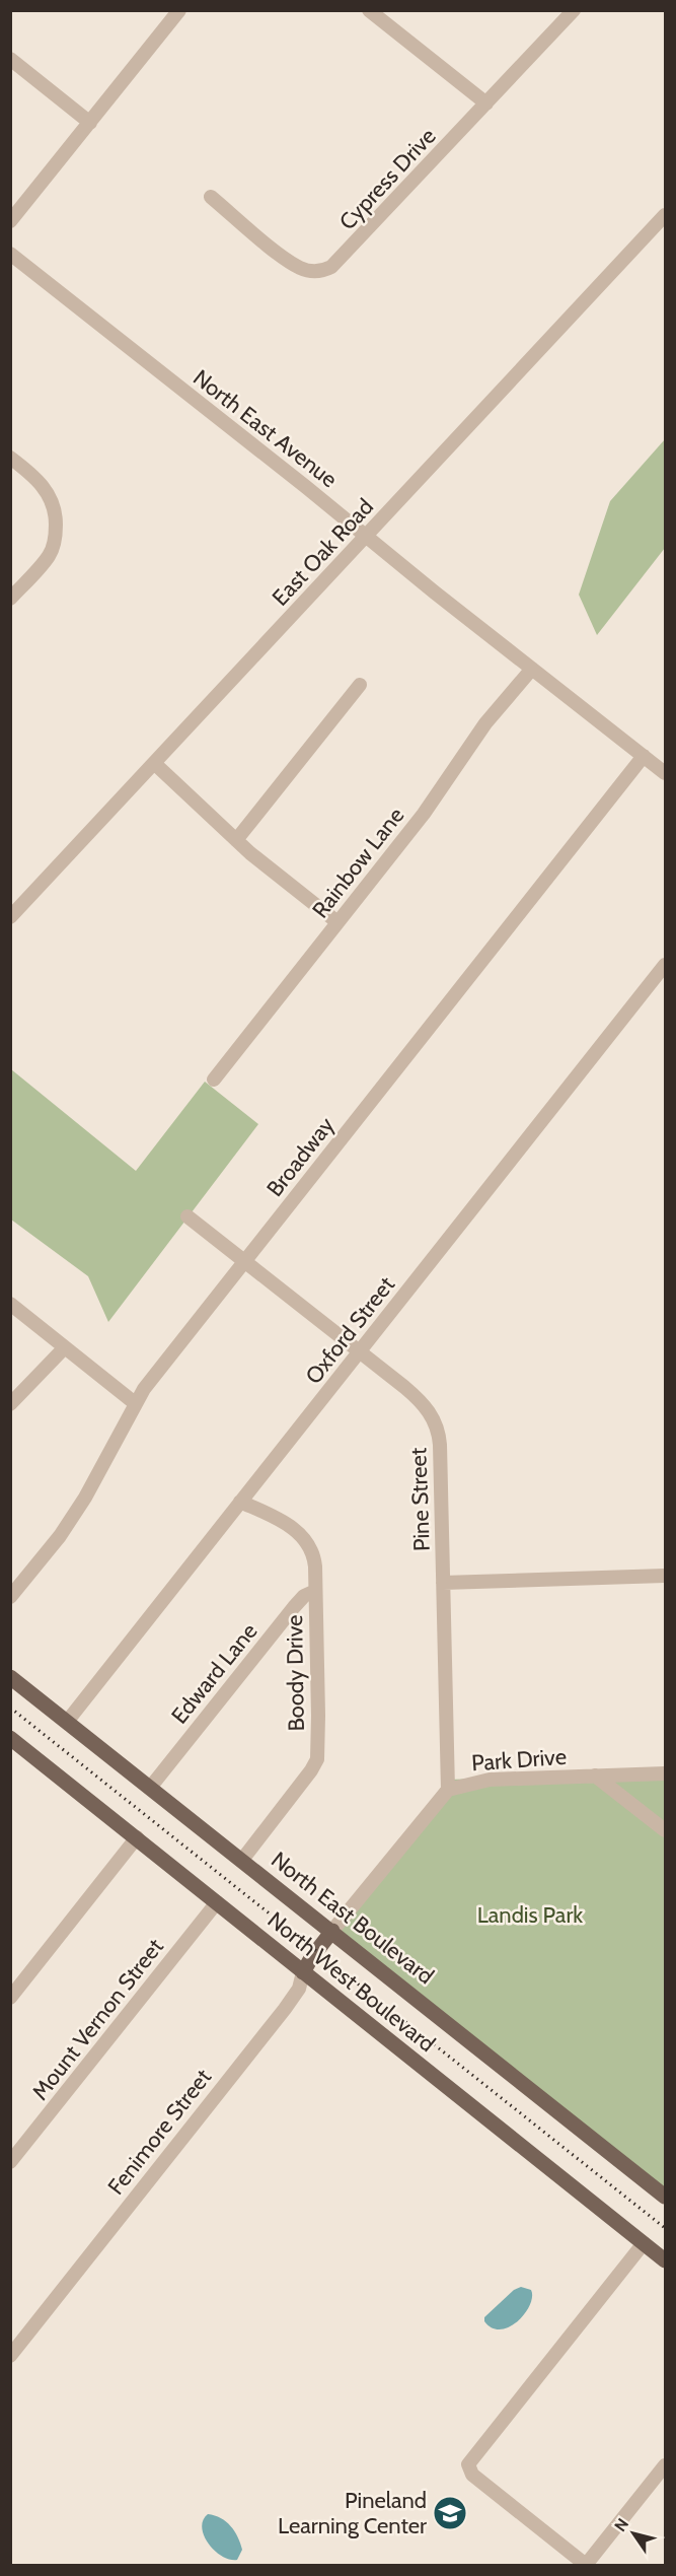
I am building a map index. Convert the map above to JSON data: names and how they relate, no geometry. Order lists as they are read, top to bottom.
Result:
{
  "streets": {
    "main road": ["North East Boulevard", "North West Boulevard", "Fenimore Street"],
    "street": [
      "Cypress Drive",
      "North East Avenue",
      "East Oak Road",
      "Rainbow Lane",
      "Broadway",
      "Oxford Street",
      "Pine Street",
      "Edward Lane",
      "Boody Drive",
      "Park Drive",
      "Mount Vernon Street"
    ]
  },
  "crossings": [
    ["North East Avenue", "East Oak Road"],
    ["North East Avenue", "Rainbow Lane"],
    ["North East Avenue", "Broadway"],
    ["Broadway", "Pine Street"],
    ["Oxford Street", "Pine Street"],
    ["Oxford Street", "Boody Drive"],
    ["Oxford Street", "North East Boulevard"],
    ["Pine Street", "Park Drive"],
    ["Edward Lane", "Boody Drive"],
    ["Edward Lane", "North East Boulevard"],
    ["Boody Drive", "North East Boulevard"],
    ["Park Drive", "North East Boulevard"],
    ["Park Drive", "Fenimore Street"],
    ["North East Boulevard", "Fenimore Street"],
    ["North West Boulevard", "Mount Vernon Street"],
    ["North West Boulevard", "Fenimore Street"]
  ],
  "parks": ["Landis Park"],
  "places": {
    "school or university": ["Pineland Learning Center"]
  },
  "north": "top left"
}
